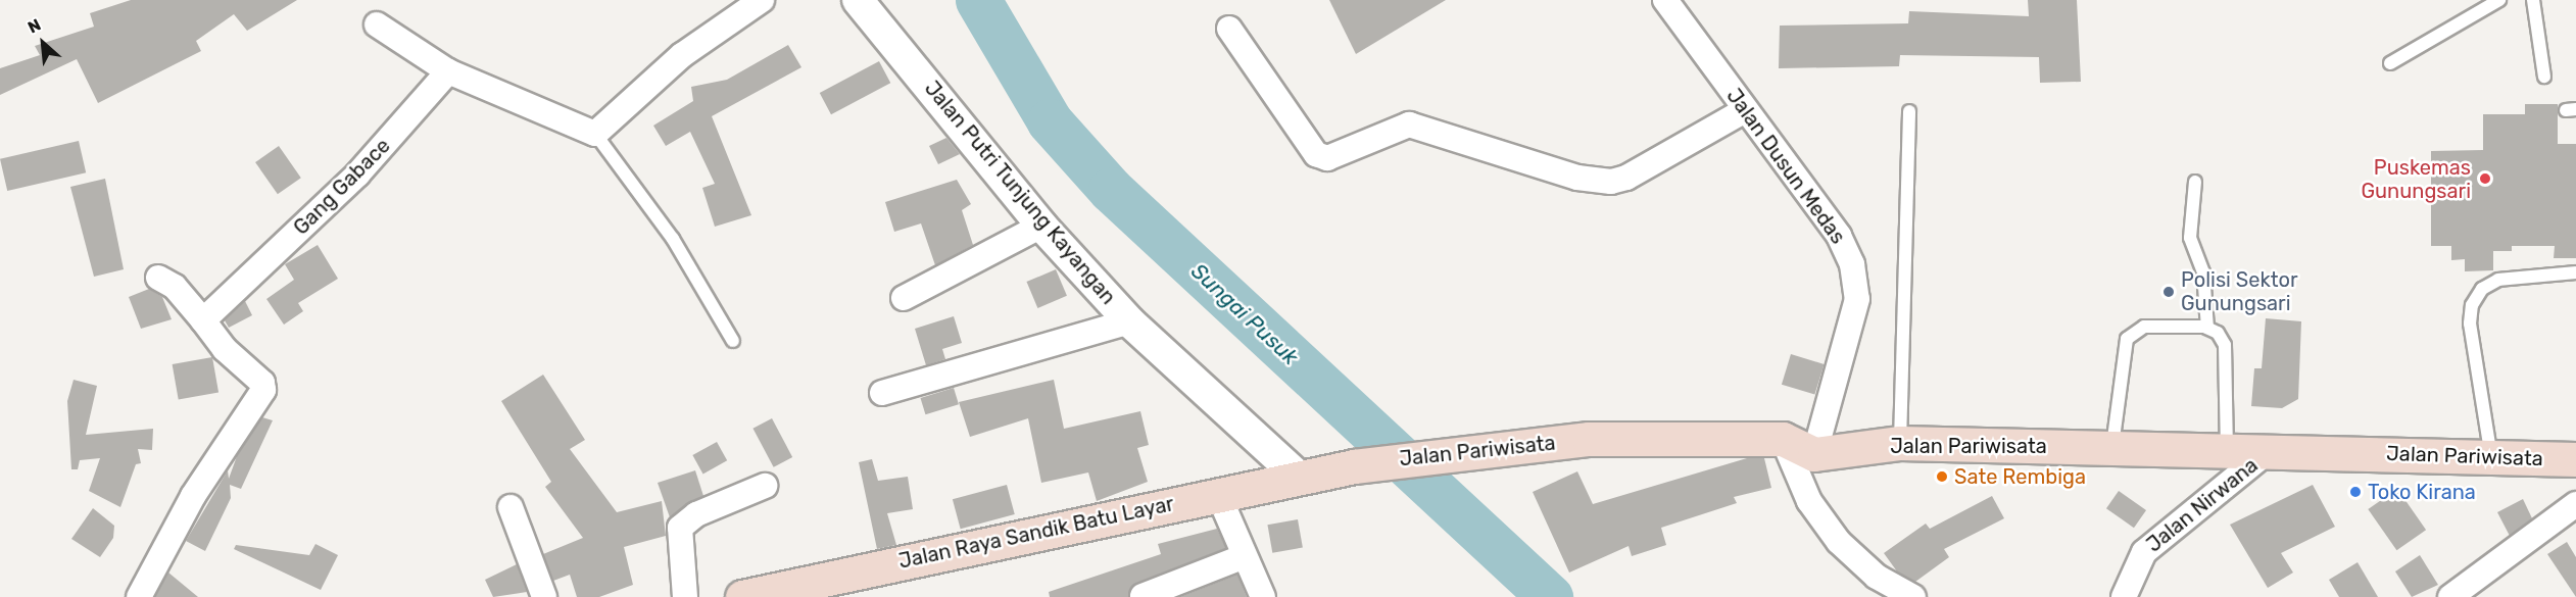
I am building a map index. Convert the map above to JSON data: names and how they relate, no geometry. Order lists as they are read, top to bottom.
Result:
{
  "streets": {
    "main road": ["Jalan Pariwisata", "Jalan Raya Sandik Batu Layar"],
    "street": [
      "Jalan Dusun Medas",
      "Gang Gabace",
      "Jalan Putri Tunjung Kayangan",
      "Jalan Nirwana"
    ]
  },
  "crossings": [
    ["Jalan Dusun Medas", "Jalan Pariwisata"],
    ["Jalan Putri Tunjung Kayangan", "Jalan Pariwisata"],
    ["Jalan Putri Tunjung Kayangan", "Jalan Raya Sandik Batu Layar"],
    ["Jalan Pariwisata", "Jalan Nirwana"],
    ["Jalan Pariwisata", "Jalan Raya Sandik Batu Layar"]
  ],
  "water": ["Sungai Pusuk"],
  "places": [
    "Puskemas Gunungsari",
    "Polisi Sektor Gunungsari",
    "Sate Rembiga",
    "Toko Kirana"
  ],
  "north": "top left"
}
